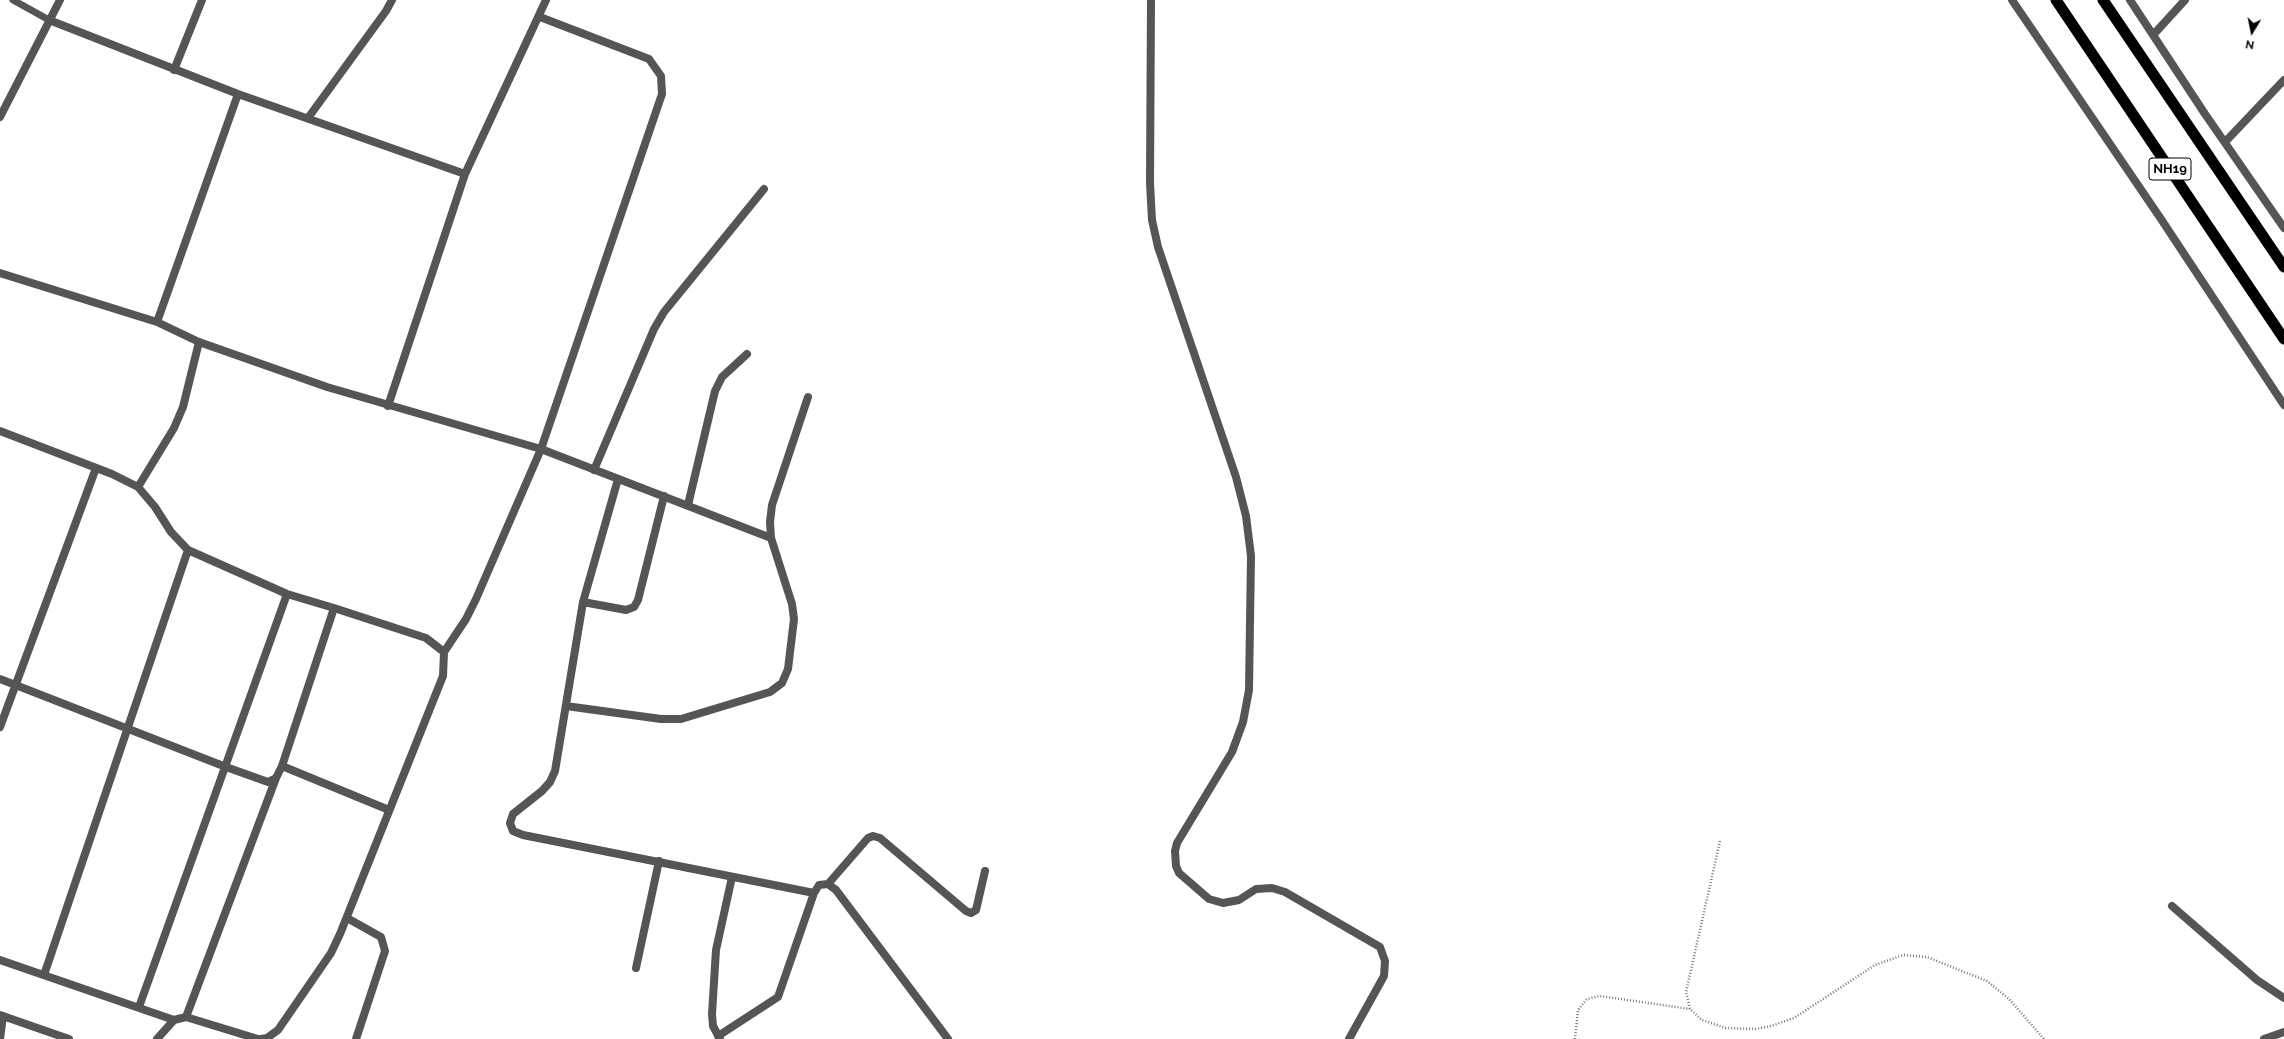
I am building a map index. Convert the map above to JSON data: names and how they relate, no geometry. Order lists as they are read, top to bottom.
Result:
{
  "streets": {
    "highway": ["NH19"]
  },
  "north": "bottom"
}
